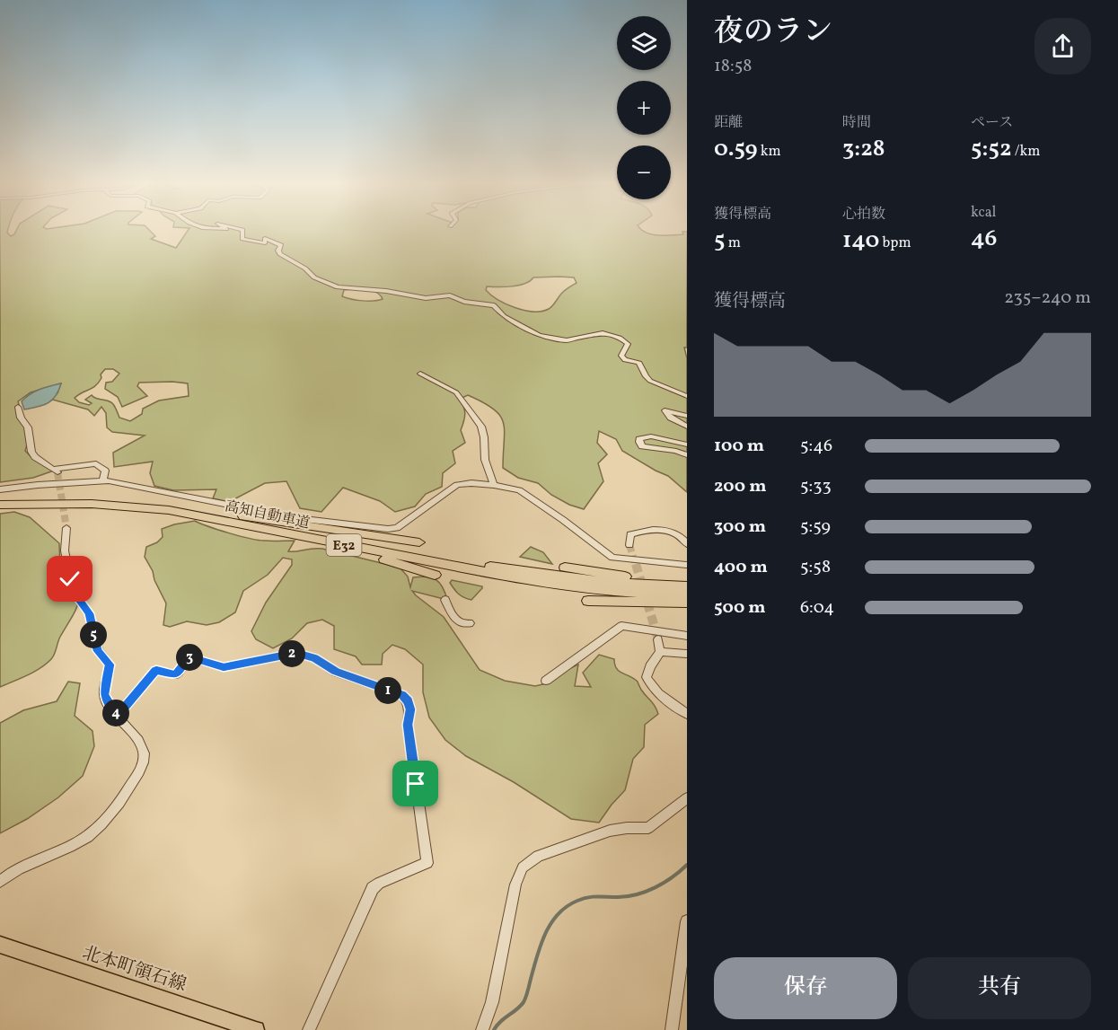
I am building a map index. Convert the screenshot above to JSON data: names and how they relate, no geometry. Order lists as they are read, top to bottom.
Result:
{
  "streets": {
    "highway": ["高知自動車道", "E32"],
    "main road": ["北本町領石線"]
  },
  "page": {
    "heading": ["夜のラン", "18:58"],
    "map_buttons": ["+", "−"],
    "stats": [
      ["距離", "0.59 km"],
      ["時間", "3:28"],
      ["ペース", "5:52 /km"],
      ["獲得標高", "5 m"],
      ["心拍数", "140 bpm"],
      ["kcal", "46"]
    ],
    "chart": ["獲得標高", "235–240 m"],
    "list": [
      {
        "name": "100 m",
        "note": "5:46"
      },
      {
        "name": "200 m",
        "note": "5:33"
      },
      {
        "name": "300 m",
        "note": "5:59"
      },
      {
        "name": "400 m",
        "note": "5:58"
      },
      {
        "name": "500 m",
        "note": "6:04"
      }
    ],
    "pins": [
      "5",
      "2",
      "3",
      "1",
      "4"
    ],
    "buttons": ["保存", "共有"]
  }
}
